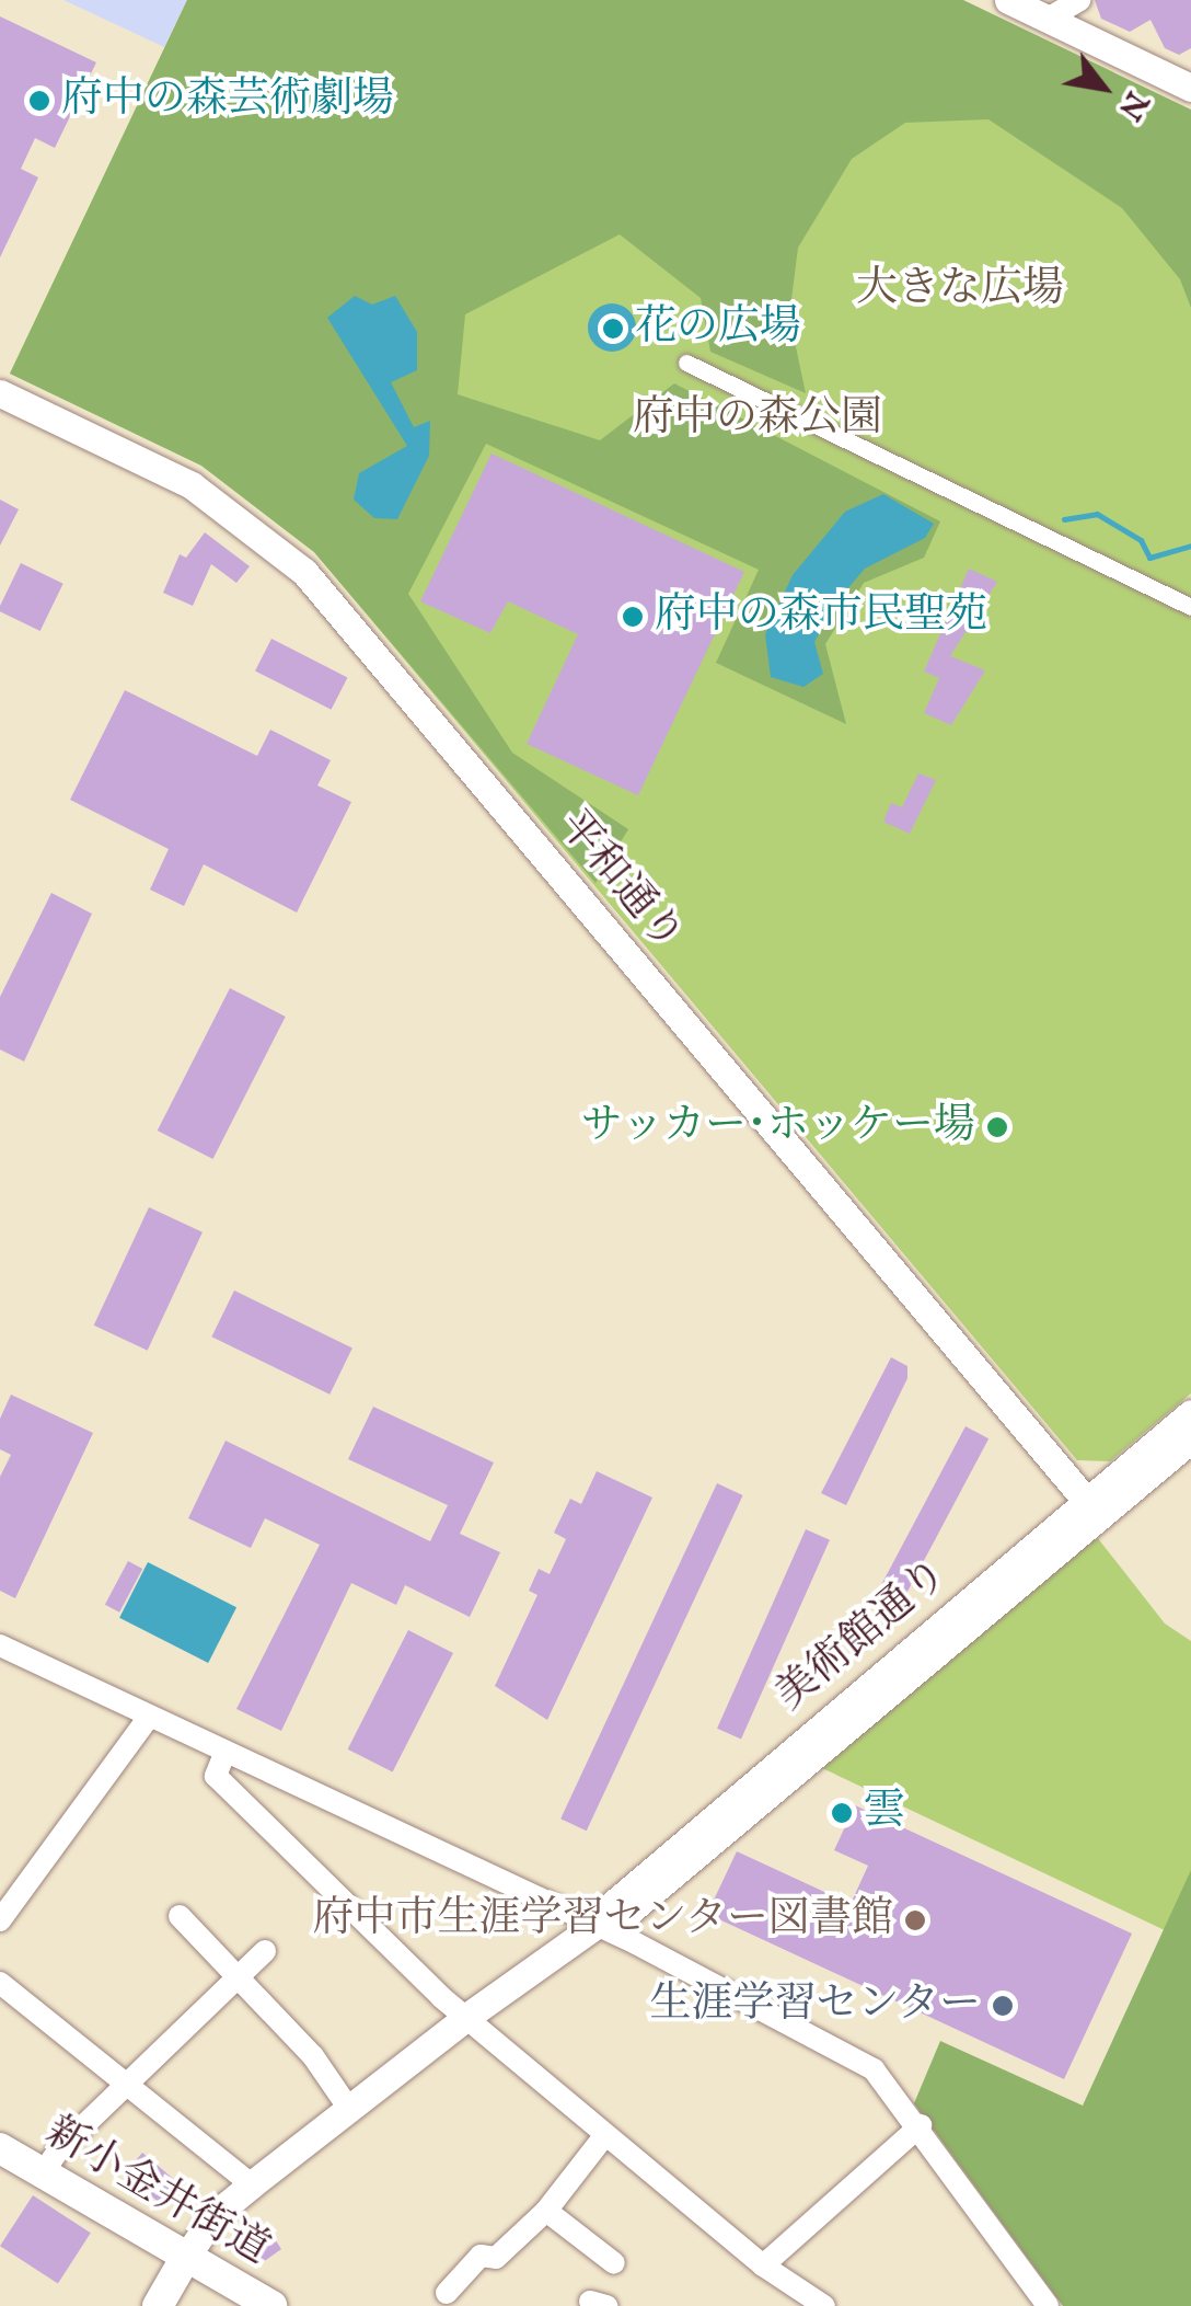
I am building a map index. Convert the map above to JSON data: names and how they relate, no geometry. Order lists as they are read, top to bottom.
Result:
{
  "streets": {
    "main road": ["新小金井街道"],
    "street": ["平和通り", "美術館通り"]
  },
  "crossings": [
    ["平和通り", "美術館通り"],
    ["美術館通り", "新小金井街道"]
  ],
  "parks": ["大きな広場", "府中の森公園"],
  "places": [
    "府中の森芸術劇場",
    "花の広場",
    "府中の森市民聖苑",
    "サッカー･ホッケー場",
    "雲",
    "府中市生涯学習センター図書館",
    "生涯学習センター"
  ],
  "north": "bottom right"
}
